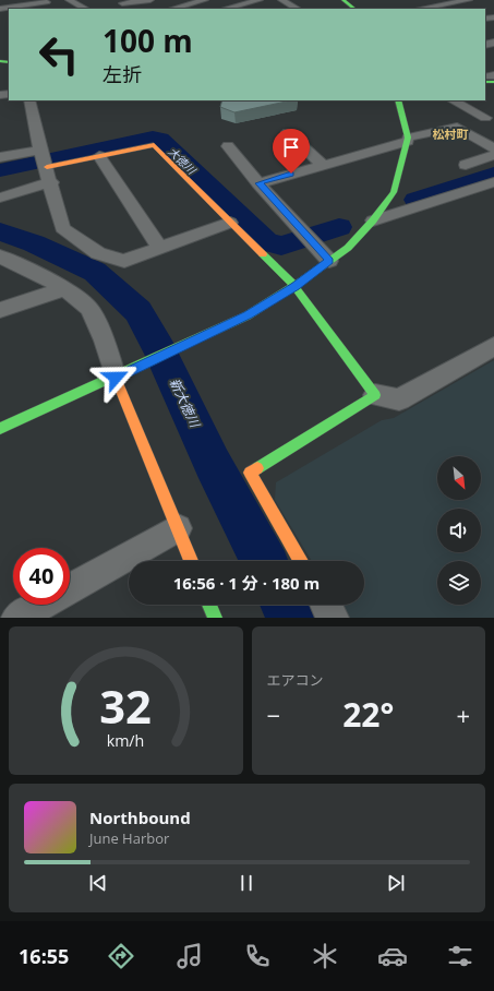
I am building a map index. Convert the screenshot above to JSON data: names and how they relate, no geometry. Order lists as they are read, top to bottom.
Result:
{
  "districts": ["松村町"],
  "water": ["大徳川", "新大徳川"],
  "north": "bottom right",
  "page": {
    "turn": ["100 m", "左折"],
    "limit": "40",
    "trip": "16:56 · 1 分 · 180 m",
    "tile": "エアコン",
    "heat": ["−", "22°", "+"],
    "song": ["Northbound", "June Harbor"],
    "tabs": "16:55",
    "gauge": ["32", "km/h"]
  }
}
